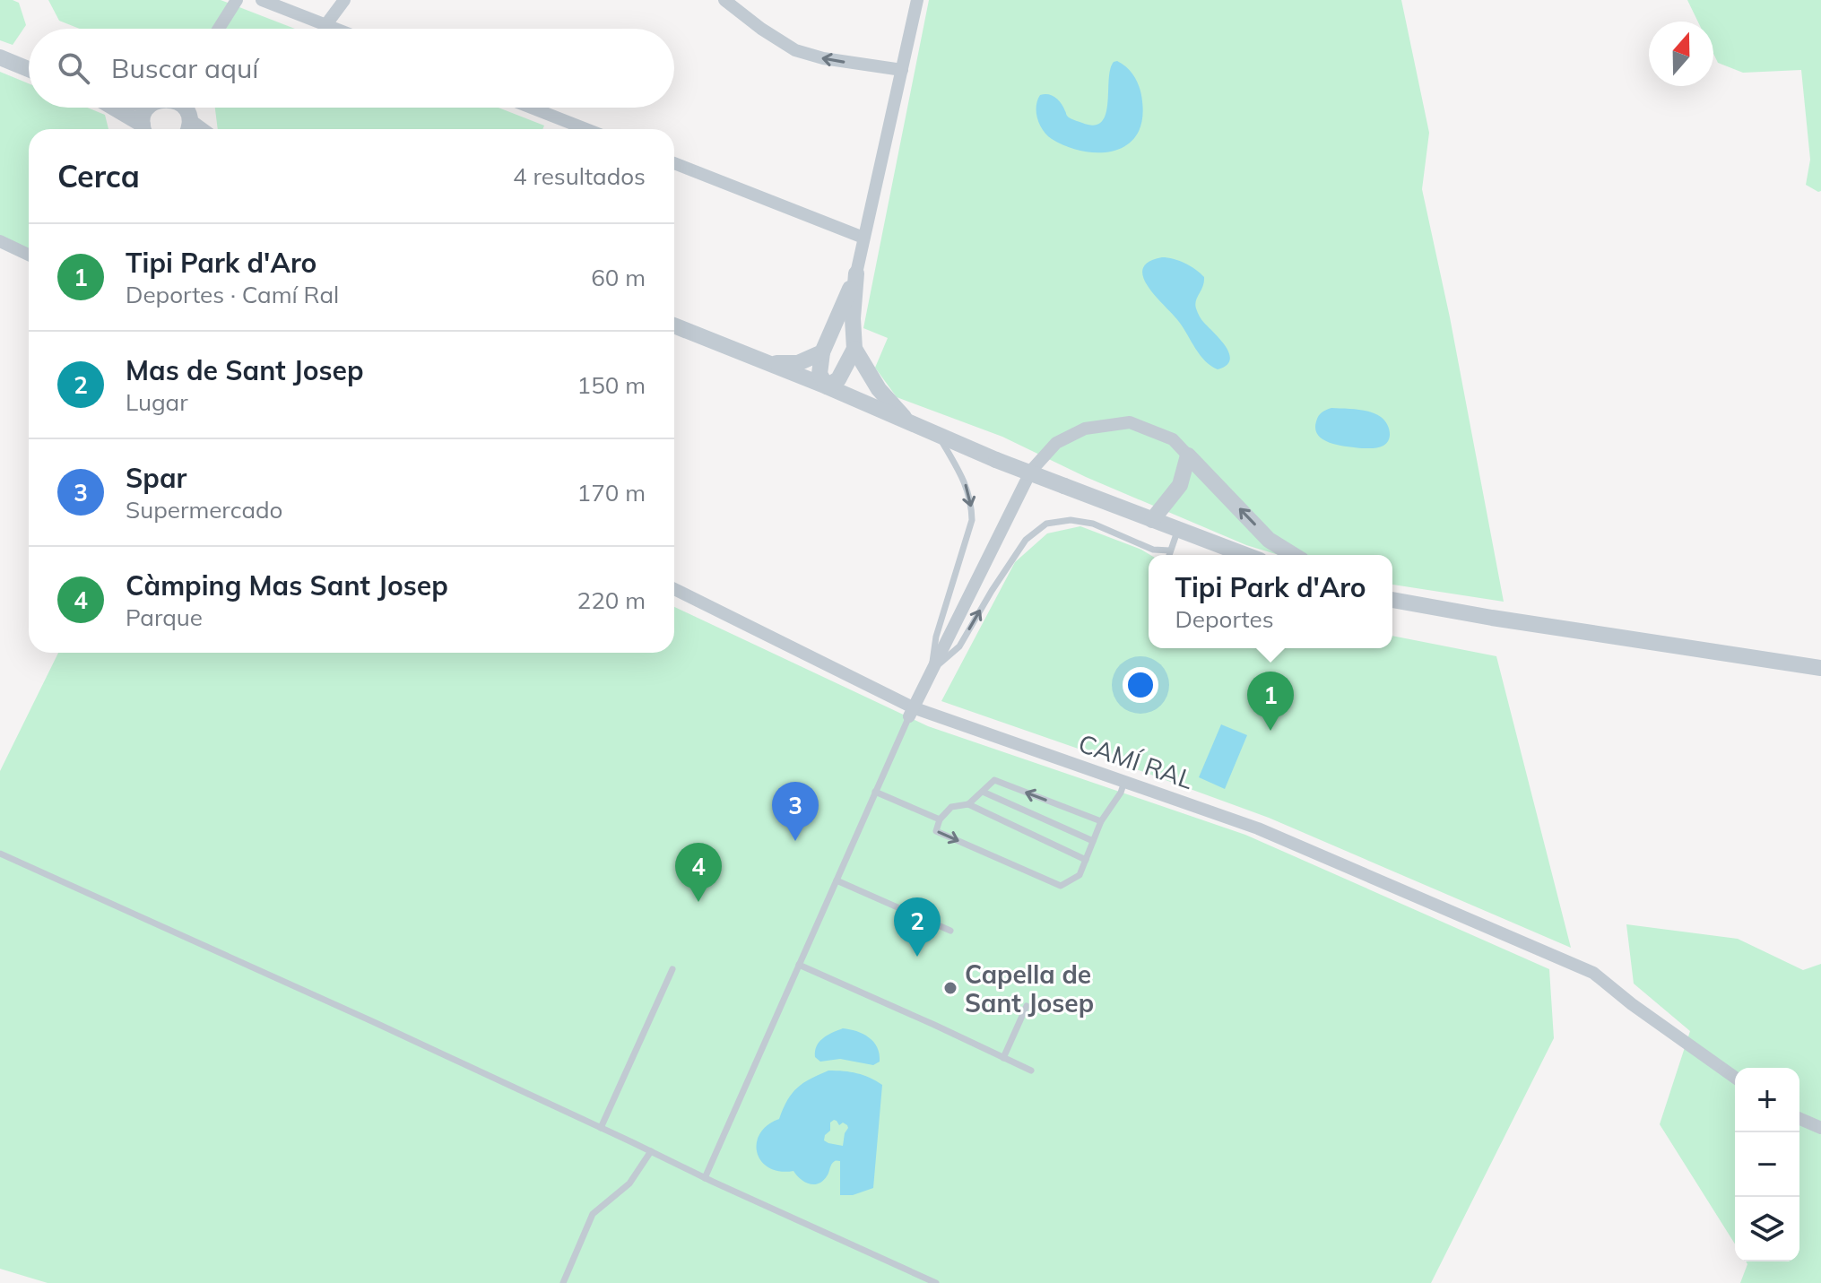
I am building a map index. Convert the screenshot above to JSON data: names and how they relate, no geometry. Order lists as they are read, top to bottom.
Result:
{
  "streets": {
    "street": ["CAMÍ RAL"]
  },
  "places": ["Capella de Sant Josep"],
  "north": "top",
  "page": {
    "search": "Buscar aquí",
    "heading": ["Cerca", "4 resultados"],
    "list": [
      {
        "mark": "1",
        "name": "Tipi Park d'Aro",
        "note": "Deportes · Camí Ral",
        "value": "60 m"
      },
      {
        "mark": "2",
        "name": "Mas de Sant Josep",
        "note": "Lugar",
        "value": "150 m"
      },
      {
        "mark": "3",
        "name": "Spar",
        "note": "Supermercado",
        "value": "170 m"
      },
      {
        "mark": "4",
        "name": "Càmping Mas Sant Josep",
        "note": "Parque",
        "value": "220 m"
      }
    ],
    "popup": ["Tipi Park d'Aro", "Deportes"],
    "pins": [
      "1",
      "3",
      "4",
      "2"
    ],
    "map_buttons": ["+", "−"]
  }
}
